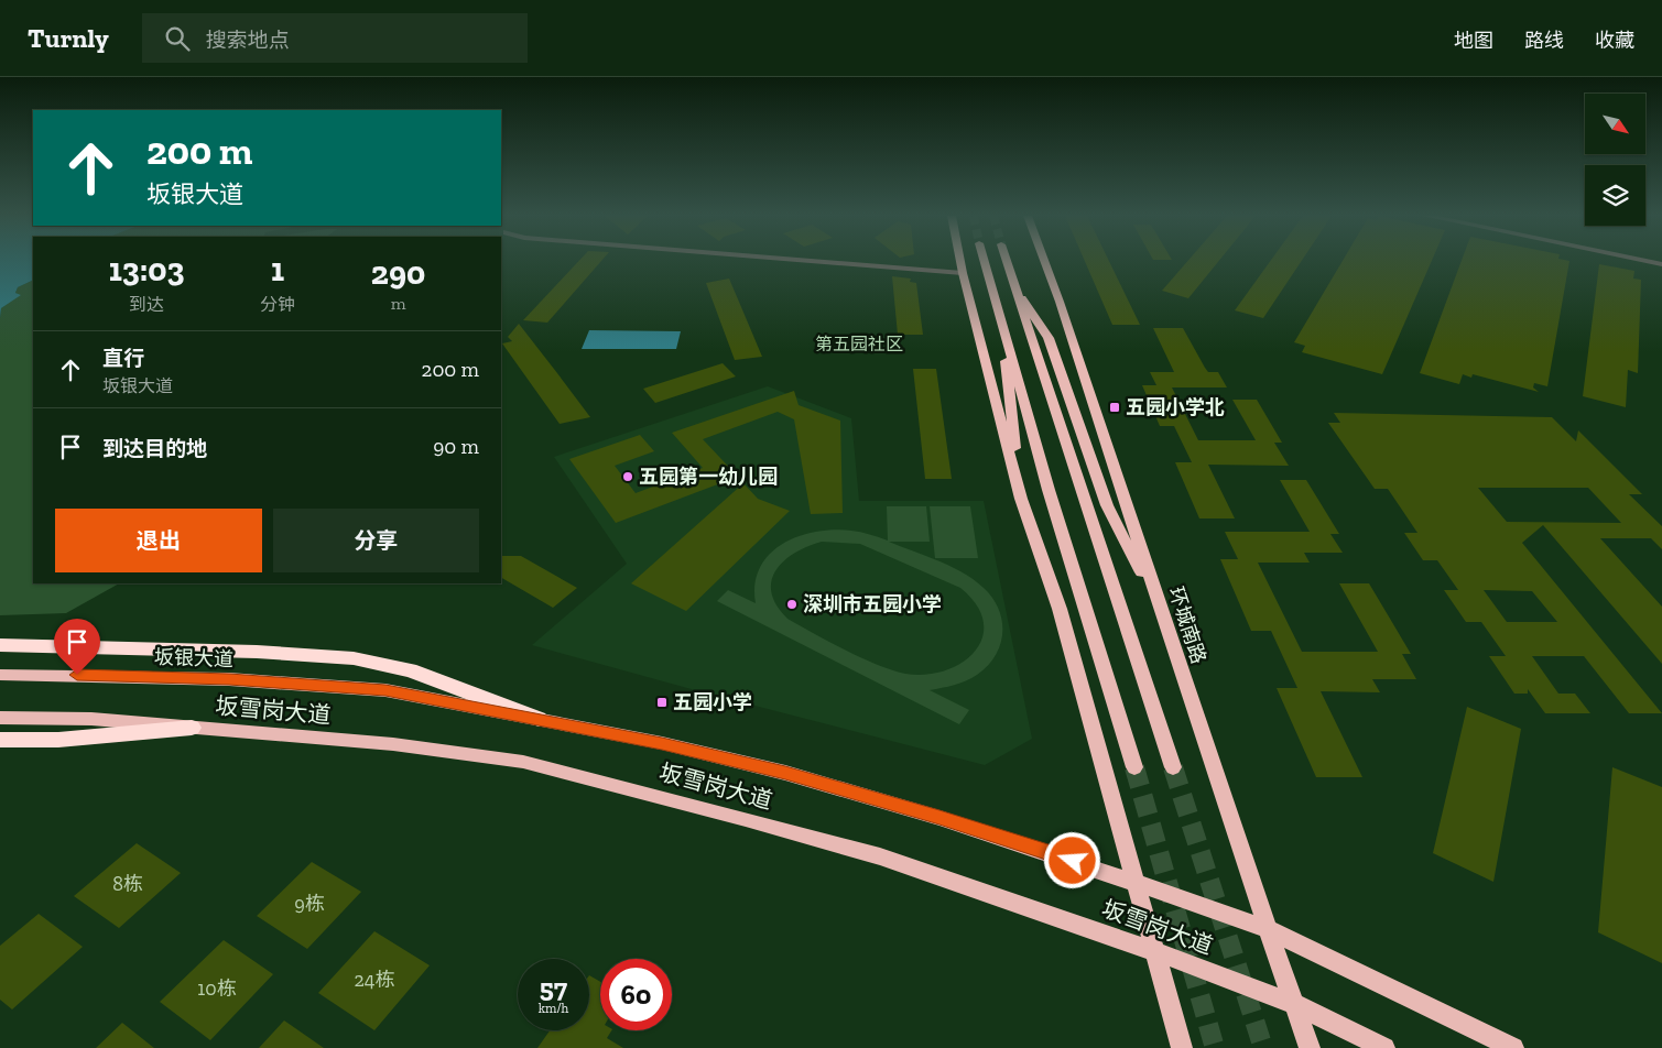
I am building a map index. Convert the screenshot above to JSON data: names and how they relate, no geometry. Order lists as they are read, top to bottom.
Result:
{
  "streets": {
    "main road": ["环城南路", "坂银大道", "坂雪岗大道"]
  },
  "crossings": [
    ["环城南路", "坂雪岗大道"],
    ["坂银大道", "坂雪岗大道"]
  ],
  "districts": ["第五园社区"],
  "places": {
    "transit": ["五园小学北", "五园小学"],
    "other": ["五园第一幼儿园", "深圳市五园小学"]
  },
  "house_numbers": [
    "8栋",
    "9栋",
    "24栋",
    "10栋"
  ],
  "north": "bottom right",
  "page": {
    "header": "Turnly",
    "search": "搜索地点",
    "nav": ["地图", "路线", "收藏"],
    "turn": ["200 m", "坂银大道"],
    "eta": [
      "13:03",
      "到达",
      "1",
      "分钟",
      "290",
      "m"
    ],
    "list": [
      {
        "name": "直行",
        "note": "坂银大道",
        "value": "200 m"
      },
      {
        "name": "到达目的地",
        "value": "90 m"
      }
    ],
    "buttons": ["退出", "分享"],
    "speed": "57 km/h",
    "limit": "60"
  }
}
